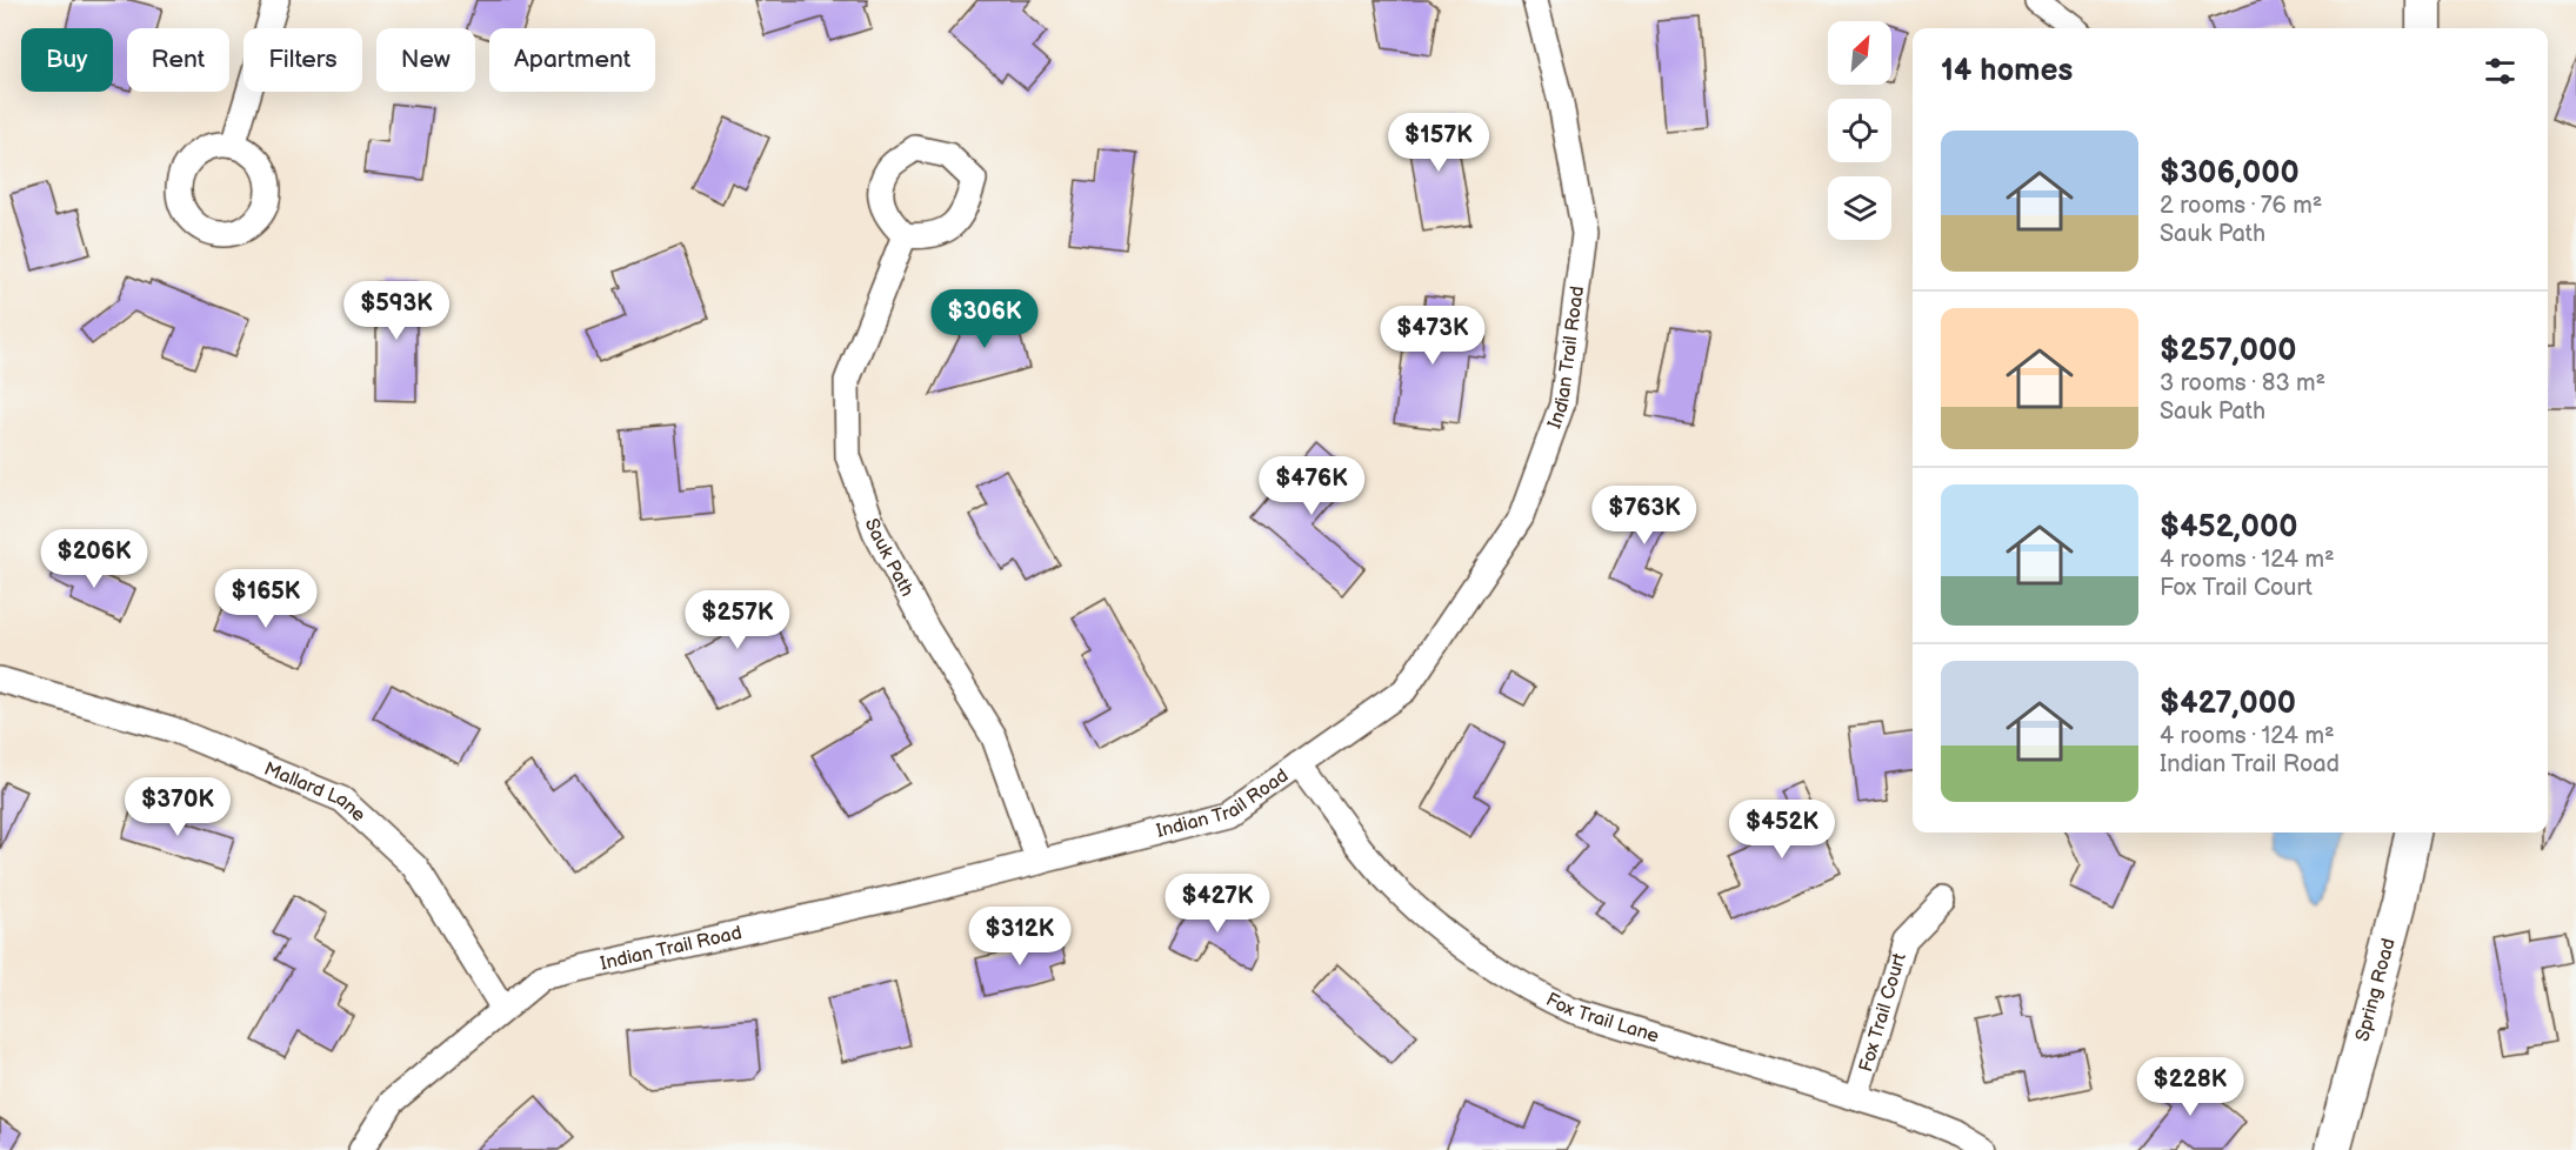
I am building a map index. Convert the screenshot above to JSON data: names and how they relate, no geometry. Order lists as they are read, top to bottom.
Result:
{
  "streets": {
    "street": [
      "Indian Trail Road",
      "Sauk Path",
      "Mallard Lane",
      "Spring Road",
      "Fox Trail Court",
      "Fox Trail Lane"
    ]
  },
  "crossings": [
    ["Indian Trail Road", "Sauk Path"],
    ["Indian Trail Road", "Mallard Lane"],
    ["Indian Trail Road", "Fox Trail Lane"],
    ["Fox Trail Court", "Fox Trail Lane"]
  ],
  "north": "top right",
  "page": {
    "chip": [
      "Buy",
      "Rent",
      "Filters",
      "New",
      "Apartment"
    ],
    "heading": "14 homes",
    "price": [
      "$157K",
      "$593K",
      "$306K",
      "$473K",
      "$476K",
      "$763K",
      "$206K",
      "$165K",
      "$257K",
      "$370K",
      "$452K",
      "$427K",
      "$312K",
      "$228K"
    ],
    "list": [
      {
        "name": "$306,000",
        "note": "2 rooms · 76 m² · Sauk Path"
      },
      {
        "name": "$257,000",
        "note": "3 rooms · 83 m² · Sauk Path"
      },
      {
        "name": "$452,000",
        "note": "4 rooms · 124 m² · Fox Trail Court"
      },
      {
        "name": "$427,000",
        "note": "4 rooms · 124 m² · Indian Trail Road"
      }
    ]
  }
}
